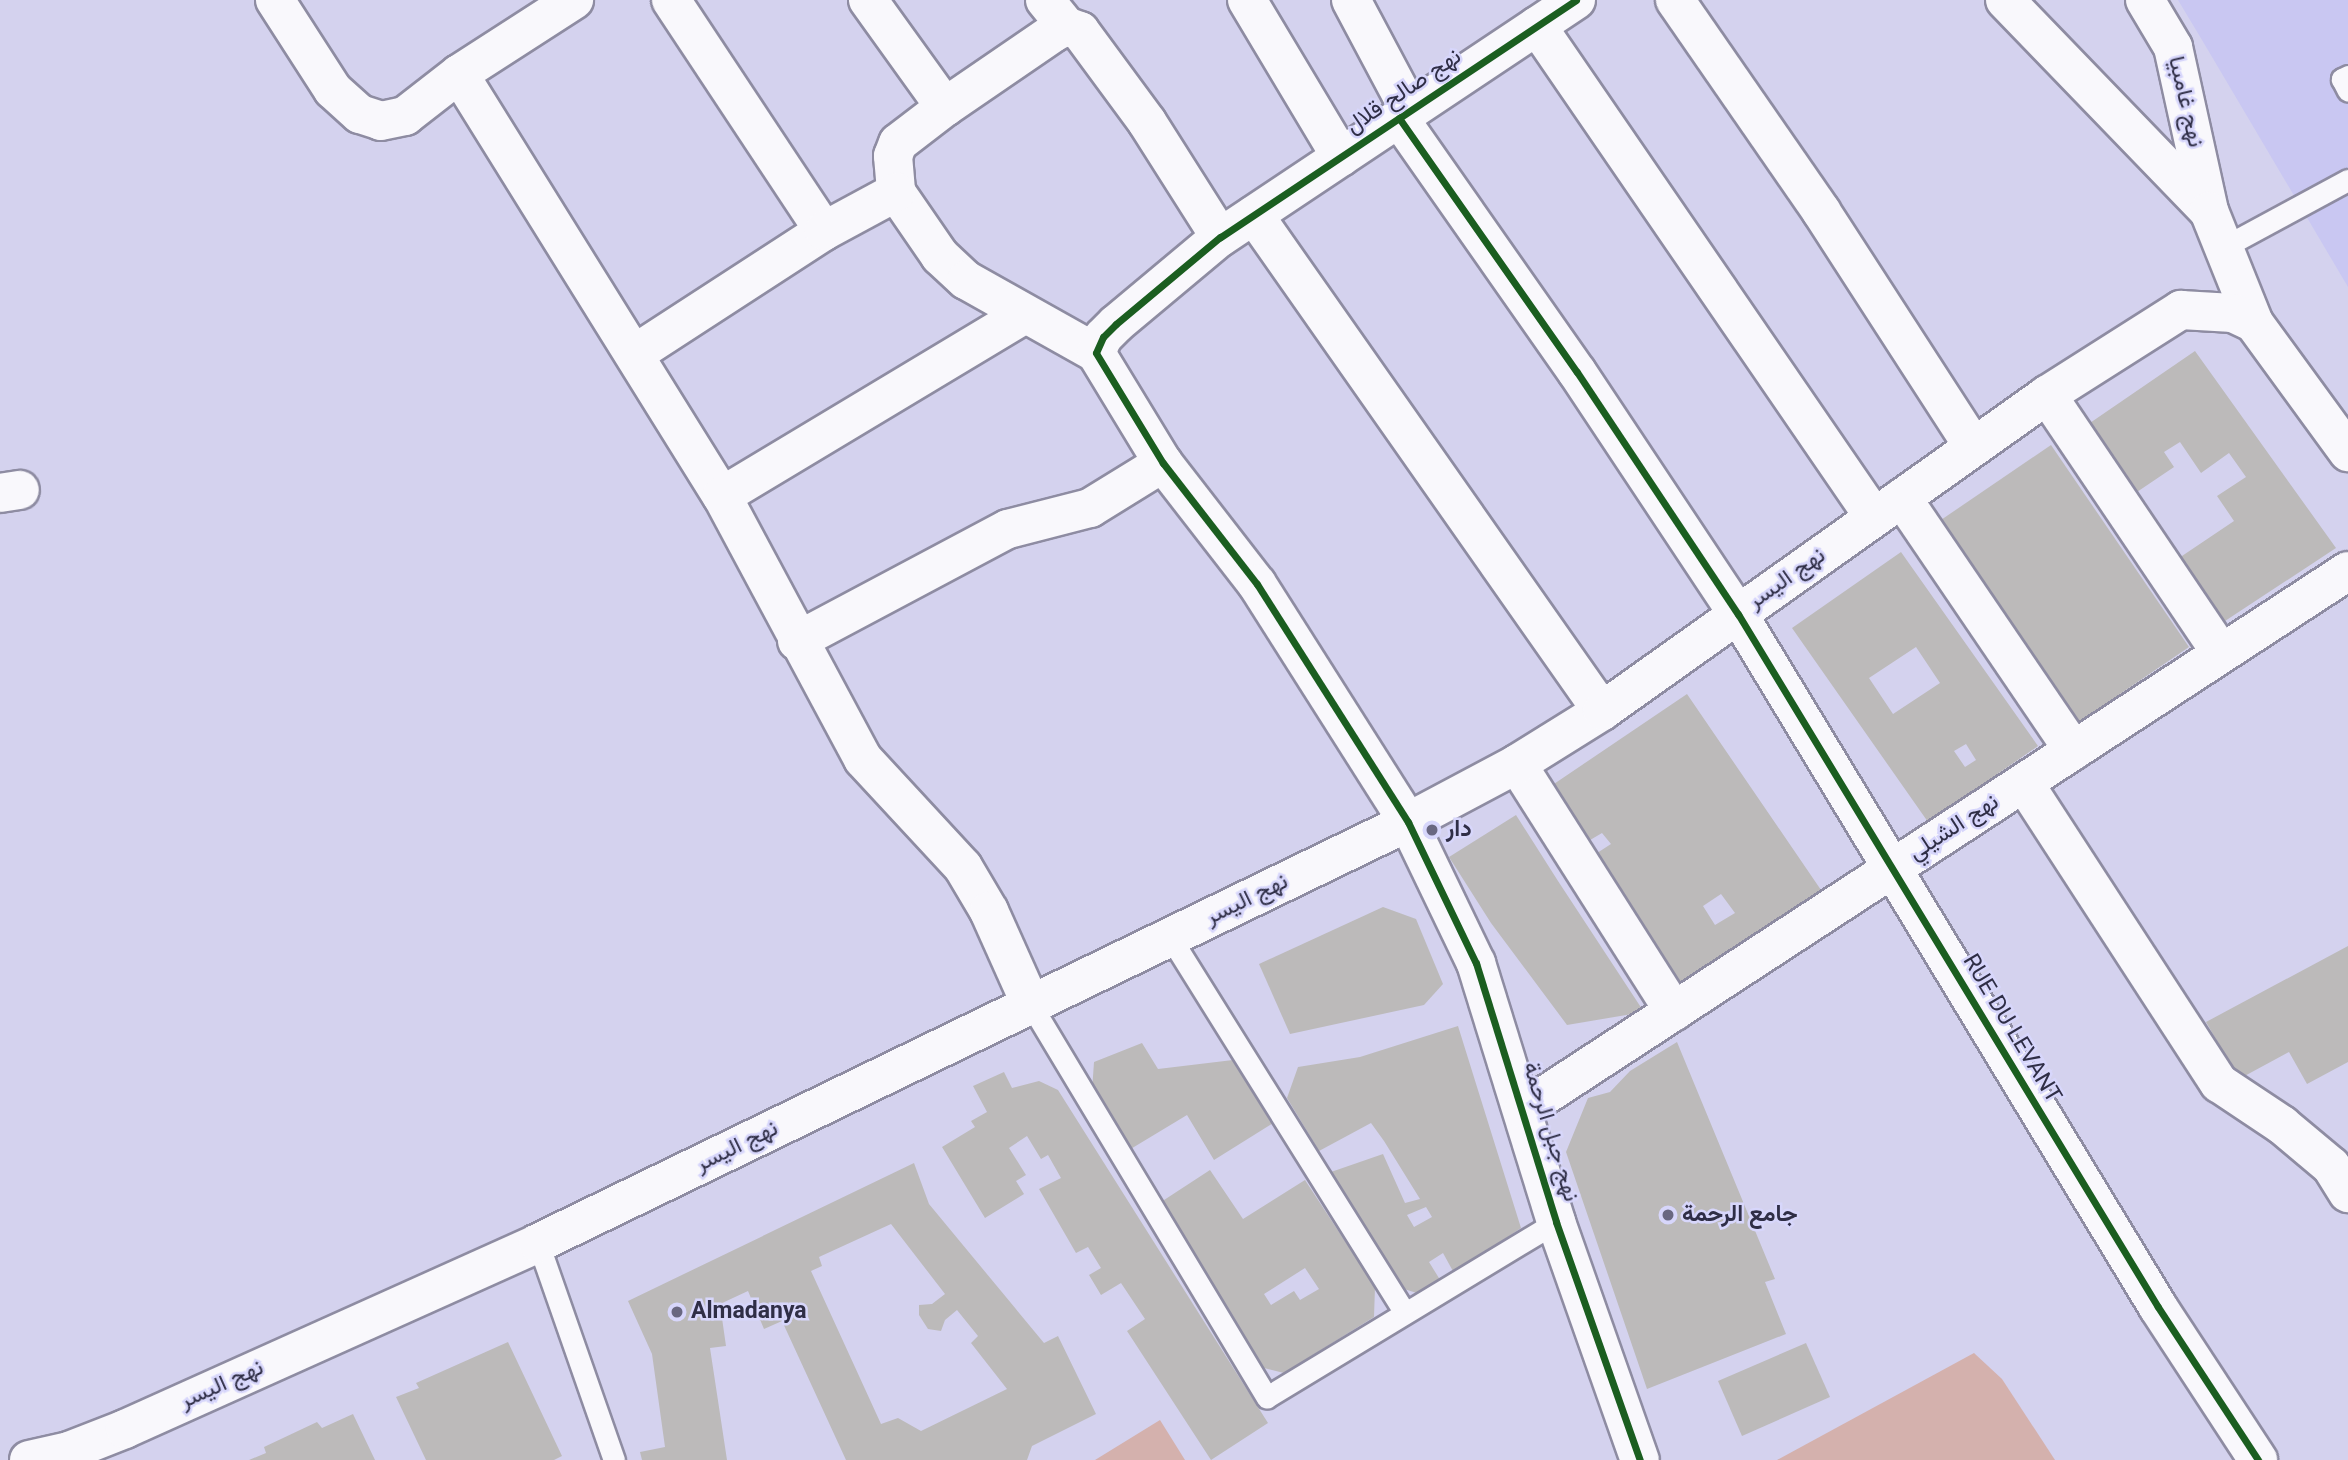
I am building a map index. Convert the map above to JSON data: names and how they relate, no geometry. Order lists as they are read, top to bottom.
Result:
{
  "streets": {
    "street": [
      "نهج صالح قلال",
      "نهج غامبيا",
      "نهج اليسر",
      "نهج الشيلي",
      "RUE DU LEVANT",
      "نهج جبل الرحمة"
    ]
  },
  "crossings": [
    ["نهج صالح قلال", "RUE DU LEVANT"],
    ["نهج صالح قلال", "نهج جبل الرحمة"],
    ["نهج غامبيا", "نهج اليسر"],
    ["نهج اليسر", "RUE DU LEVANT"],
    ["نهج اليسر", "نهج جبل الرحمة"],
    ["نهج الشيلي", "RUE DU LEVANT"],
    ["نهج الشيلي", "نهج جبل الرحمة"]
  ],
  "places": ["دار", "جامع الرحمة", "Almadanya"]
}
